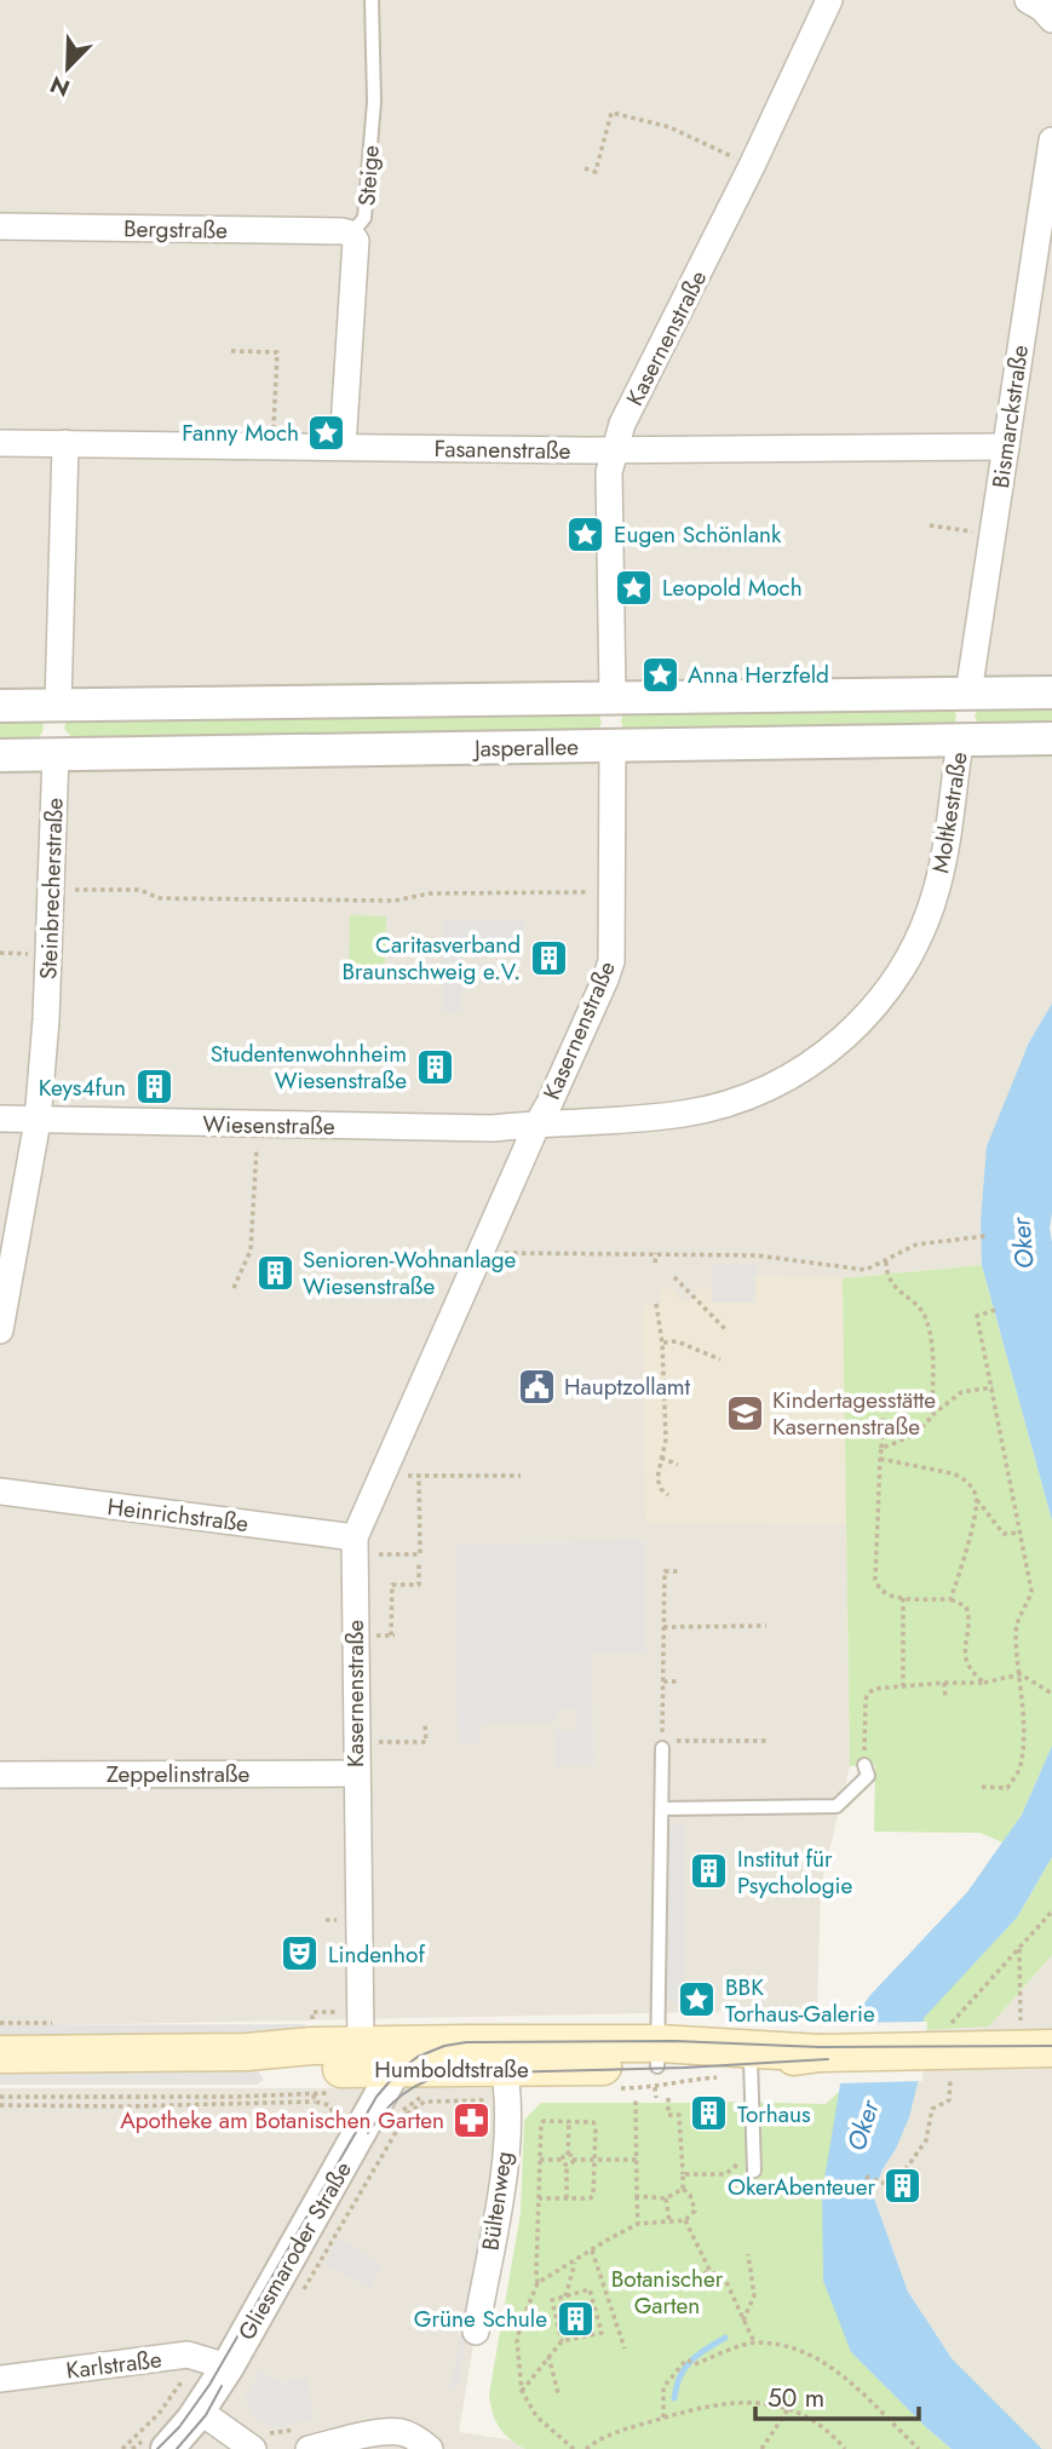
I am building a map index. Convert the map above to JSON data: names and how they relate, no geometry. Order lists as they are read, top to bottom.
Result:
{
  "streets": {
    "main road": ["Humboldtstraße"],
    "street": [
      "Steige",
      "Bergstraße",
      "Kasernenstraße",
      "Bismarckstraße",
      "Fasanenstraße",
      "Jasperallee",
      "Moltkestraße",
      "Steinbrecherstraße",
      "Wiesenstraße",
      "Heinrichstraße",
      "Zeppelinstraße",
      "Bültenweg",
      "Gliesmaroder Straße",
      "Karlstraße"
    ]
  },
  "crossings": [
    ["Steige", "Bergstraße"],
    ["Steige", "Fasanenstraße"],
    ["Kasernenstraße", "Fasanenstraße"],
    ["Kasernenstraße", "Jasperallee"],
    ["Kasernenstraße", "Moltkestraße"],
    ["Kasernenstraße", "Wiesenstraße"],
    ["Kasernenstraße", "Heinrichstraße"],
    ["Kasernenstraße", "Zeppelinstraße"],
    ["Kasernenstraße", "Humboldtstraße"],
    ["Kasernenstraße", "Gliesmaroder Straße"],
    ["Bismarckstraße", "Fasanenstraße"],
    ["Bismarckstraße", "Jasperallee"],
    ["Fasanenstraße", "Steinbrecherstraße"],
    ["Jasperallee", "Moltkestraße"],
    ["Jasperallee", "Steinbrecherstraße"],
    ["Moltkestraße", "Wiesenstraße"],
    ["Steinbrecherstraße", "Wiesenstraße"],
    ["Humboldtstraße", "Bültenweg"],
    ["Humboldtstraße", "Gliesmaroder Straße"],
    ["Gliesmaroder Straße", "Karlstraße"]
  ],
  "water": ["Oker"],
  "parks": ["Botanischer Garten"],
  "places": {
    "place": [
      "Fanny Moch",
      "Eugen Schönlank",
      "Leopold Moch",
      "Anna Herzfeld",
      "BBK Torhaus-Galerie"
    ],
    "building": [
      "Caritasverband Braunschweig e.V.",
      "Studentenwohnheim Wiesenstraße",
      "Keys4fun",
      "Senioren-Wohnanlage Wiesenstraße",
      "Institut für Psychologie",
      "Torhaus",
      "OkerAbenteuer",
      "Grüne Schule"
    ],
    "public building": ["Hauptzollamt"],
    "school or university": ["Kindertagesstätte Kasernenstraße"],
    "theatre": ["Lindenhof"],
    "pharmacy": ["Apotheke am Botanischen Garten"]
  },
  "scale_bar": "50 m",
  "north": "bottom left"
}
